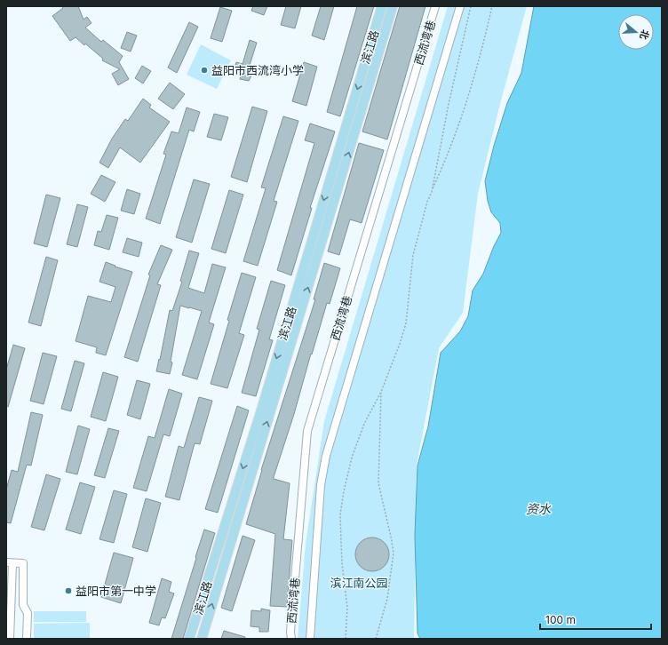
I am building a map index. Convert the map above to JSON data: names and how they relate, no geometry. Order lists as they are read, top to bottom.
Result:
{
  "streets": {
    "main road": ["滨江路"],
    "street": ["西流湾巷"]
  },
  "water": ["资水"],
  "parks": ["滨江南公园"],
  "places": ["益阳市西流湾小学", "益阳市第一中学"],
  "scale_bar": "100 m",
  "north": "right"
}
